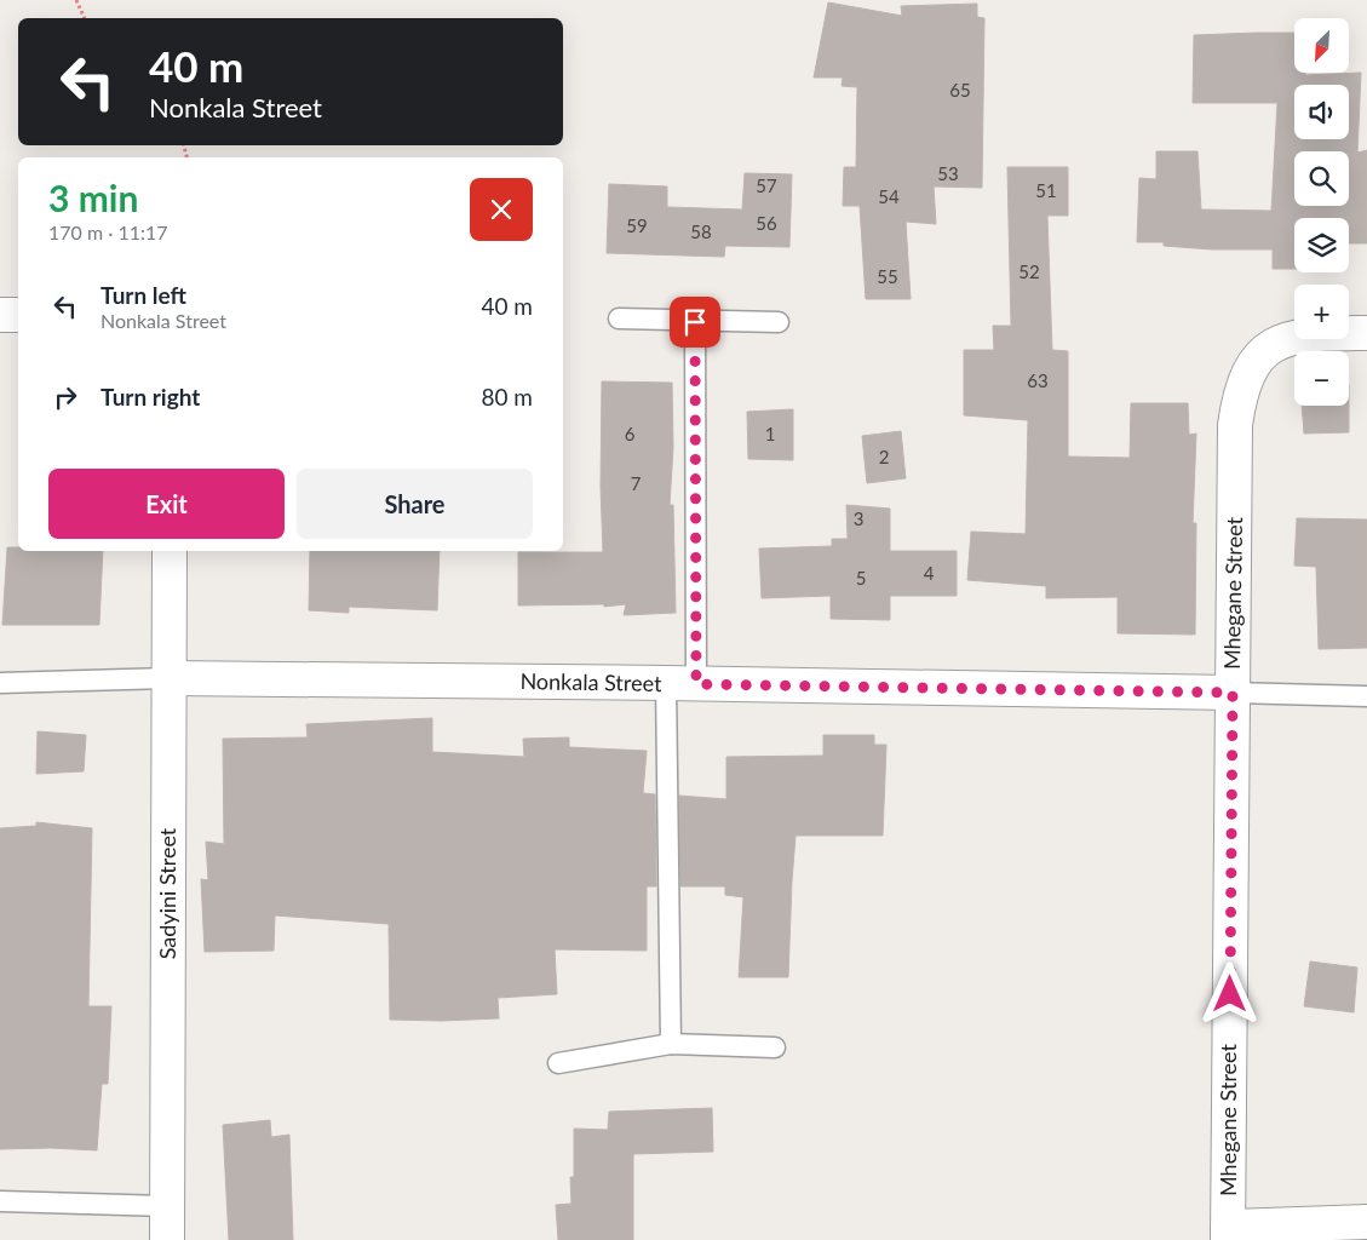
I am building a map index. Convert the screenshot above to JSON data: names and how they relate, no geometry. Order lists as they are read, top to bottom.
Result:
{
  "streets": {
    "street": ["Mhegane Street", "Nonkala Street", "Sadyini Street"]
  },
  "crossings": [
    ["Mhegane Street", "Nonkala Street"],
    ["Nonkala Street", "Sadyini Street"]
  ],
  "house_numbers": [
    "65",
    "53",
    "57",
    "51",
    "54",
    "56",
    "59",
    "58",
    "52",
    "55",
    "63",
    "6",
    "1",
    "2",
    "7",
    "3",
    "4",
    "5"
  ],
  "north": "bottom left",
  "page": {
    "map_buttons": ["+", "−"],
    "turn": ["40 m", "Nonkala Street"],
    "heading": ["3 min", "170 m · 11:17"],
    "list": [
      {
        "name": "Turn left",
        "note": "Nonkala Street",
        "value": "40 m"
      },
      {
        "name": "Turn right",
        "value": "80 m"
      }
    ],
    "buttons": ["Exit", "Share"]
  }
}
